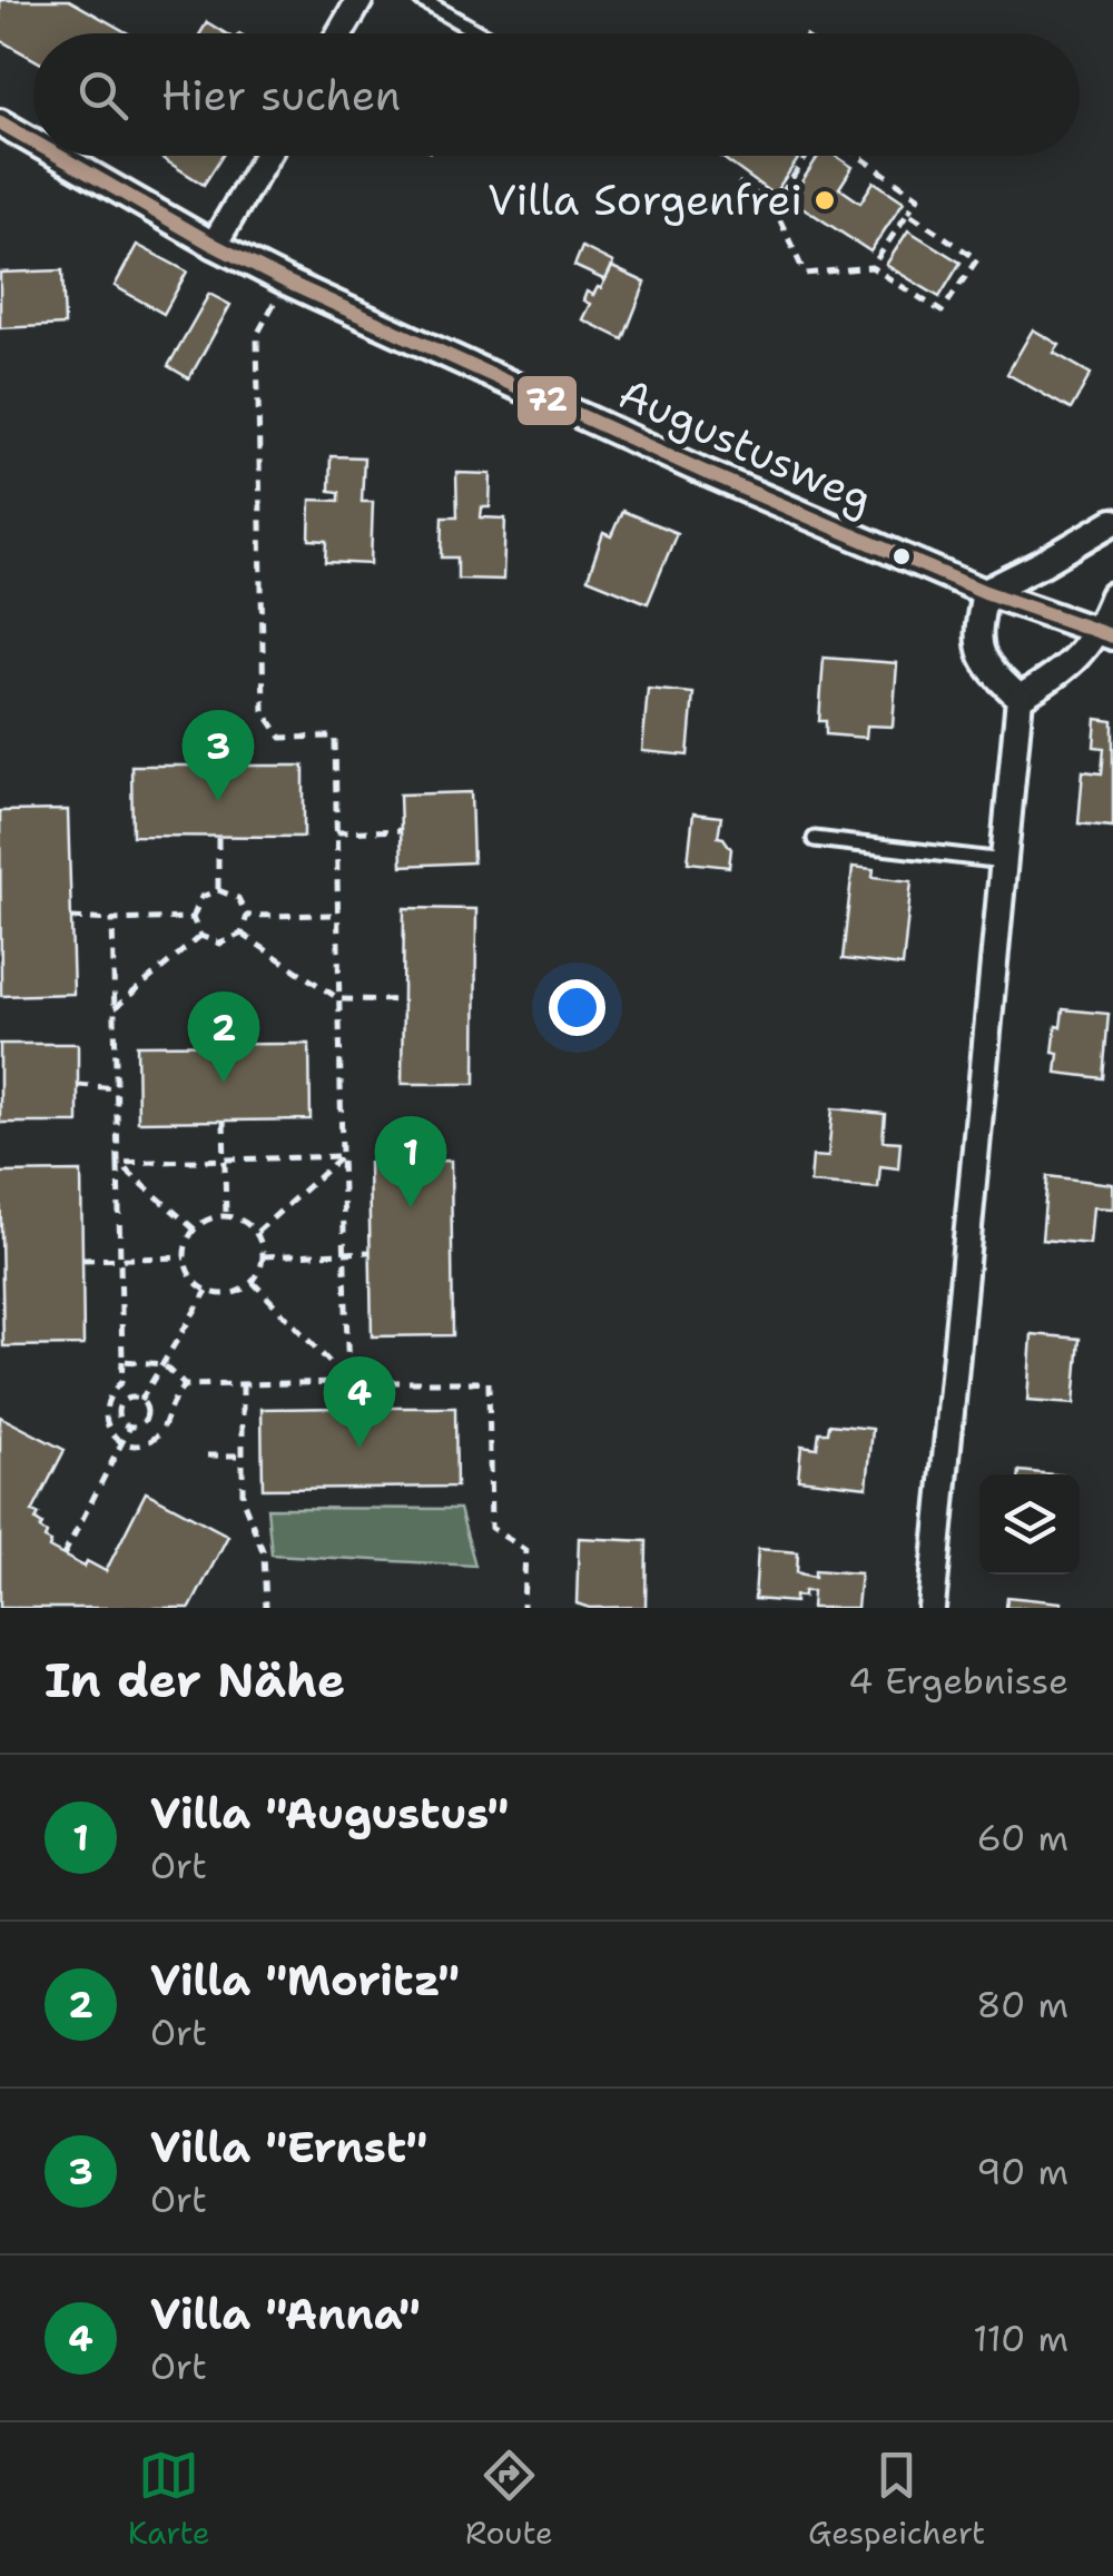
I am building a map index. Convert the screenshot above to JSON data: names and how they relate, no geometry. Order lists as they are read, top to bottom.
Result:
{
  "streets": {
    "street": ["Augustusweg"]
  },
  "places": ["Villa Sorgenfrei"],
  "lines": ["transit line 72"],
  "page": {
    "search": "Hier suchen",
    "pins": [
      "3",
      "2",
      "1",
      "4"
    ],
    "heading": ["In der Nähe", "4 Ergebnisse"],
    "list": [
      {
        "mark": "1",
        "name": "Villa \"Augustus\"",
        "note": "Ort",
        "value": "60 m"
      },
      {
        "mark": "2",
        "name": "Villa \"Moritz\"",
        "note": "Ort",
        "value": "80 m"
      },
      {
        "mark": "3",
        "name": "Villa \"Ernst\"",
        "note": "Ort",
        "value": "90 m"
      },
      {
        "mark": "4",
        "name": "Villa \"Anna\"",
        "note": "Ort",
        "value": "110 m"
      }
    ],
    "nav": ["Karte", "Route", "Gespeichert"]
  }
}
